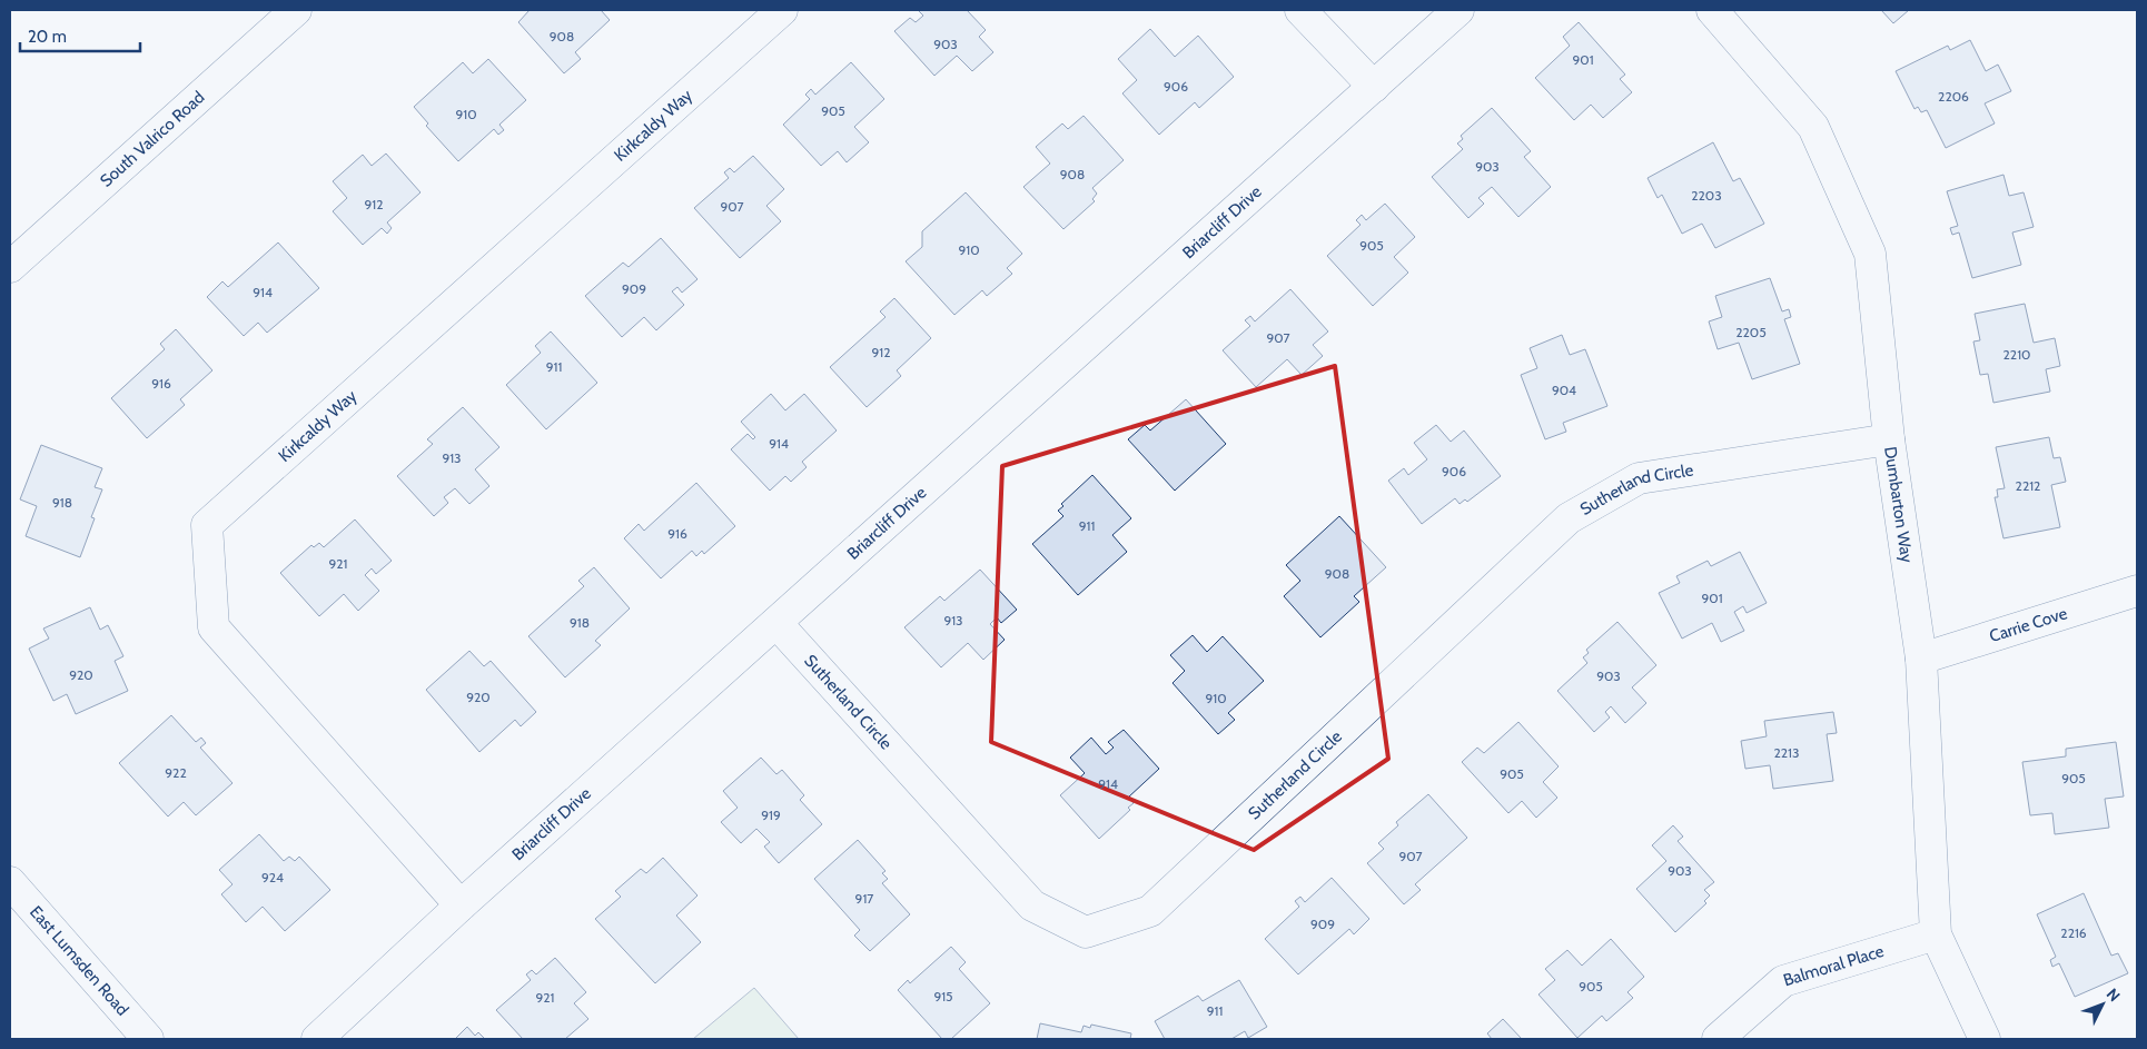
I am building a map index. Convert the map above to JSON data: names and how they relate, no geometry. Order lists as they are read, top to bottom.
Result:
{
  "streets": {
    "street": [
      "Kirkcaldy Way",
      "South Valrico Road",
      "Briarcliff Drive",
      "Sutherland Circle",
      "Dumbarton Way",
      "Carrie Cove",
      "East Lumsden Road",
      "Balmoral Place"
    ]
  },
  "crossings": [
    ["Kirkcaldy Way", "Briarcliff Drive"],
    ["Briarcliff Drive", "Sutherland Circle"],
    ["Sutherland Circle", "Dumbarton Way"],
    ["Dumbarton Way", "Carrie Cove"],
    ["Dumbarton Way", "Balmoral Place"]
  ],
  "house_numbers": [
    "908",
    "903",
    "901",
    "906",
    "2206",
    "905",
    "910",
    "903",
    "908",
    "2203",
    "912",
    "907",
    "905",
    "910",
    "909",
    "914",
    "2205",
    "907",
    "912",
    "2210",
    "911",
    "916",
    "904",
    "914",
    "913",
    "906",
    "2212",
    "918",
    "911",
    "916",
    "921",
    "908",
    "901",
    "913",
    "918",
    "920",
    "903",
    "920",
    "910",
    "2213",
    "922",
    "905",
    "905",
    "914",
    "919",
    "907",
    "903",
    "924",
    "917",
    "909",
    "2216",
    "905",
    "915",
    "921",
    "911"
  ],
  "scale_bar": "20 m",
  "north": "top right"
}
